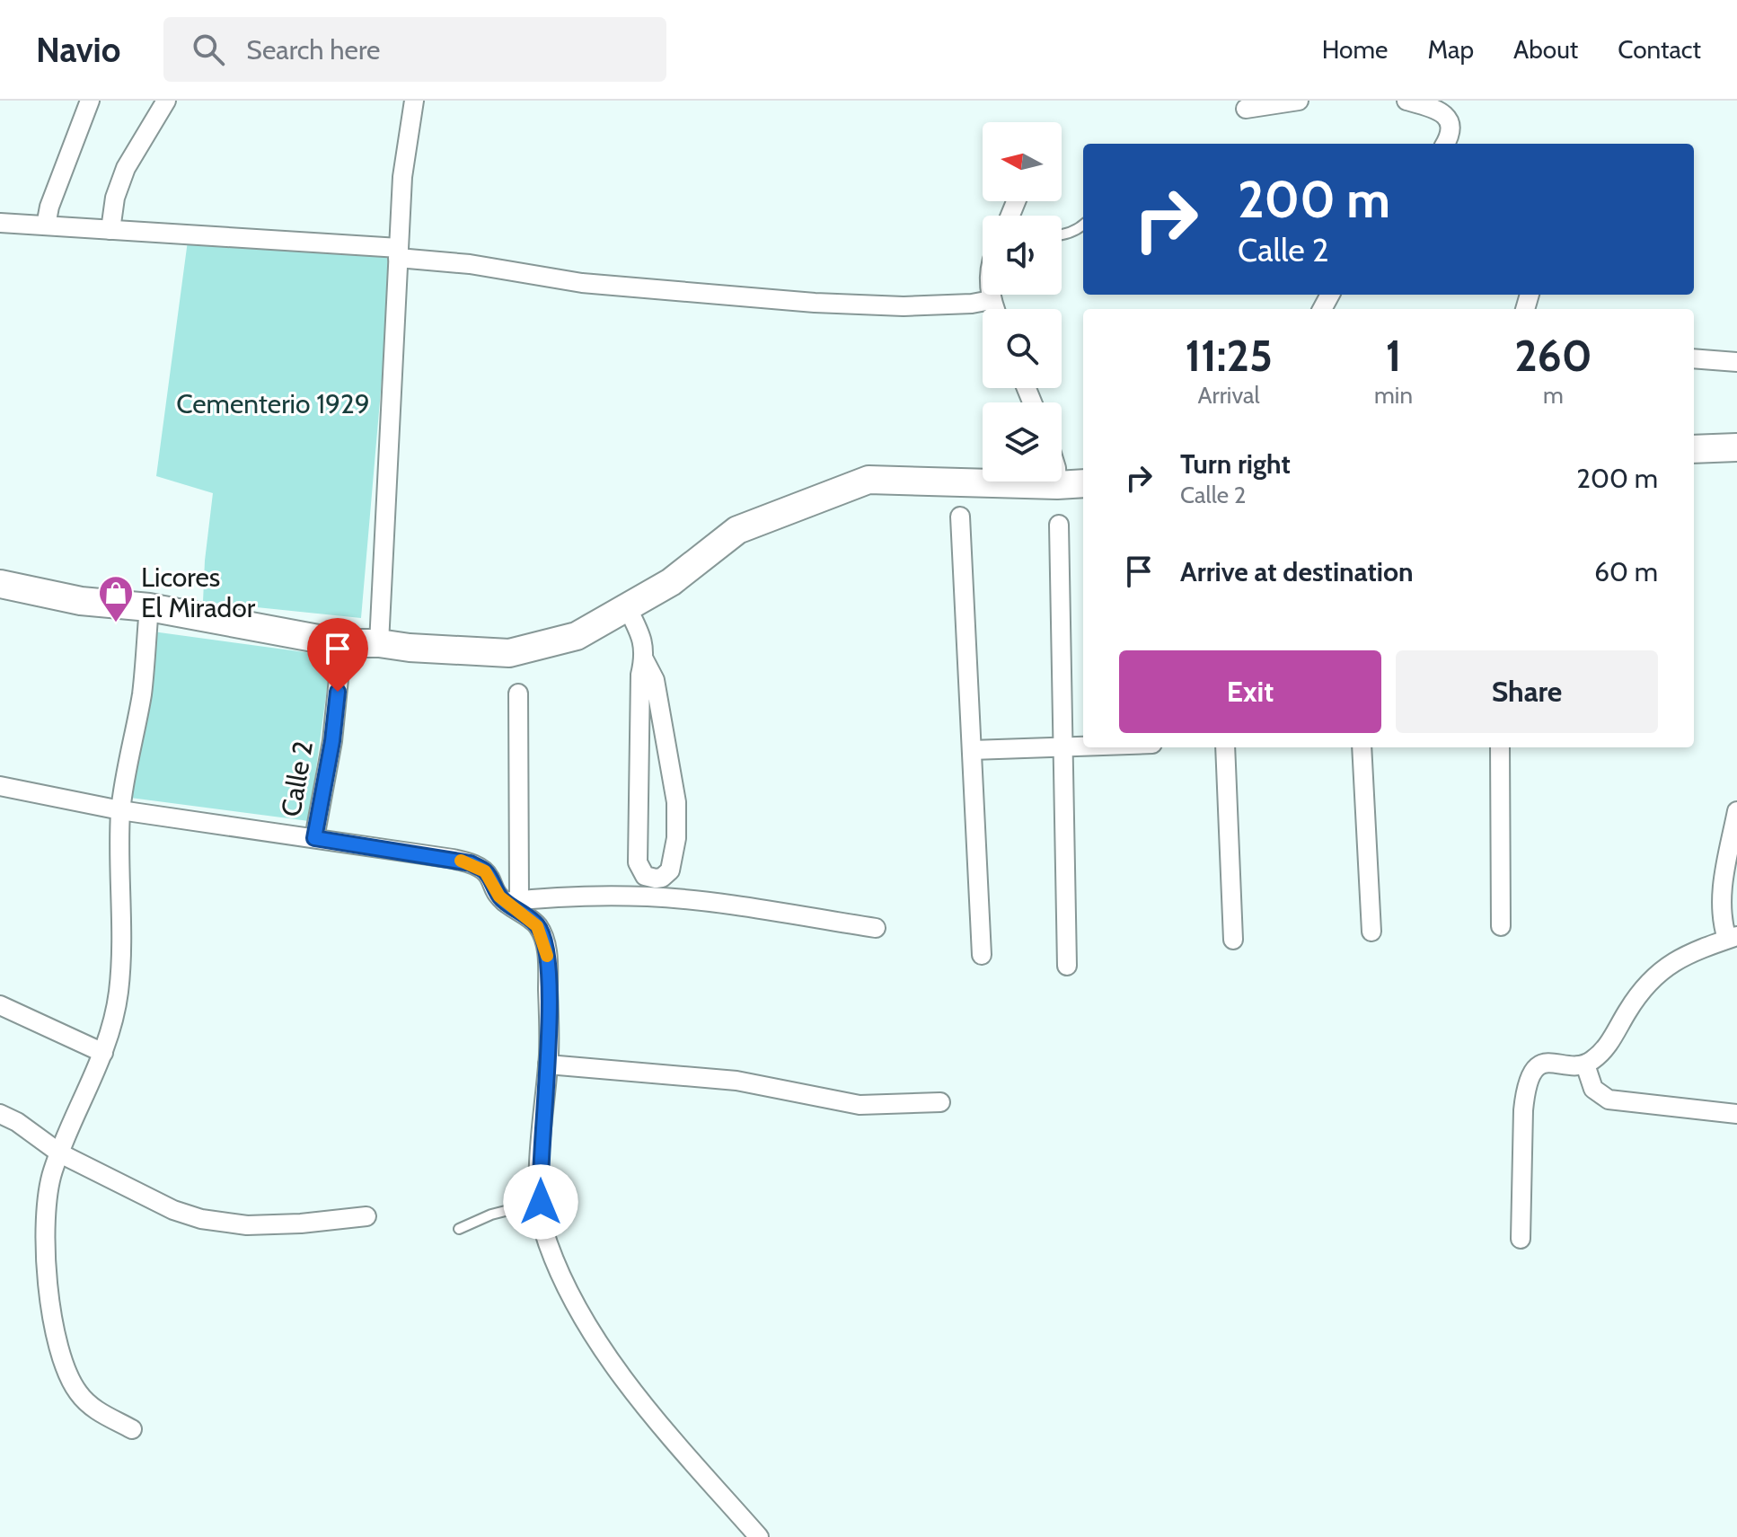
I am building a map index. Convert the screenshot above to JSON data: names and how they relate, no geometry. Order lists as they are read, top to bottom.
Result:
{
  "streets": {
    "street": ["Calle 2"]
  },
  "parks": ["Cementerio 1929"],
  "places": {
    "shop": ["Licores El Mirador"]
  },
  "north": "left",
  "page": {
    "header": "Navio",
    "search": "Search here",
    "nav": [
      "Home",
      "Map",
      "About",
      "Contact"
    ],
    "turn": ["200 m", "Calle 2"],
    "eta": [
      "11:25",
      "Arrival",
      "1",
      "min",
      "260",
      "m"
    ],
    "list": [
      {
        "name": "Turn right",
        "note": "Calle 2",
        "value": "200 m"
      },
      {
        "name": "Arrive at destination",
        "value": "60 m"
      }
    ],
    "buttons": ["Exit", "Share"]
  }
}
